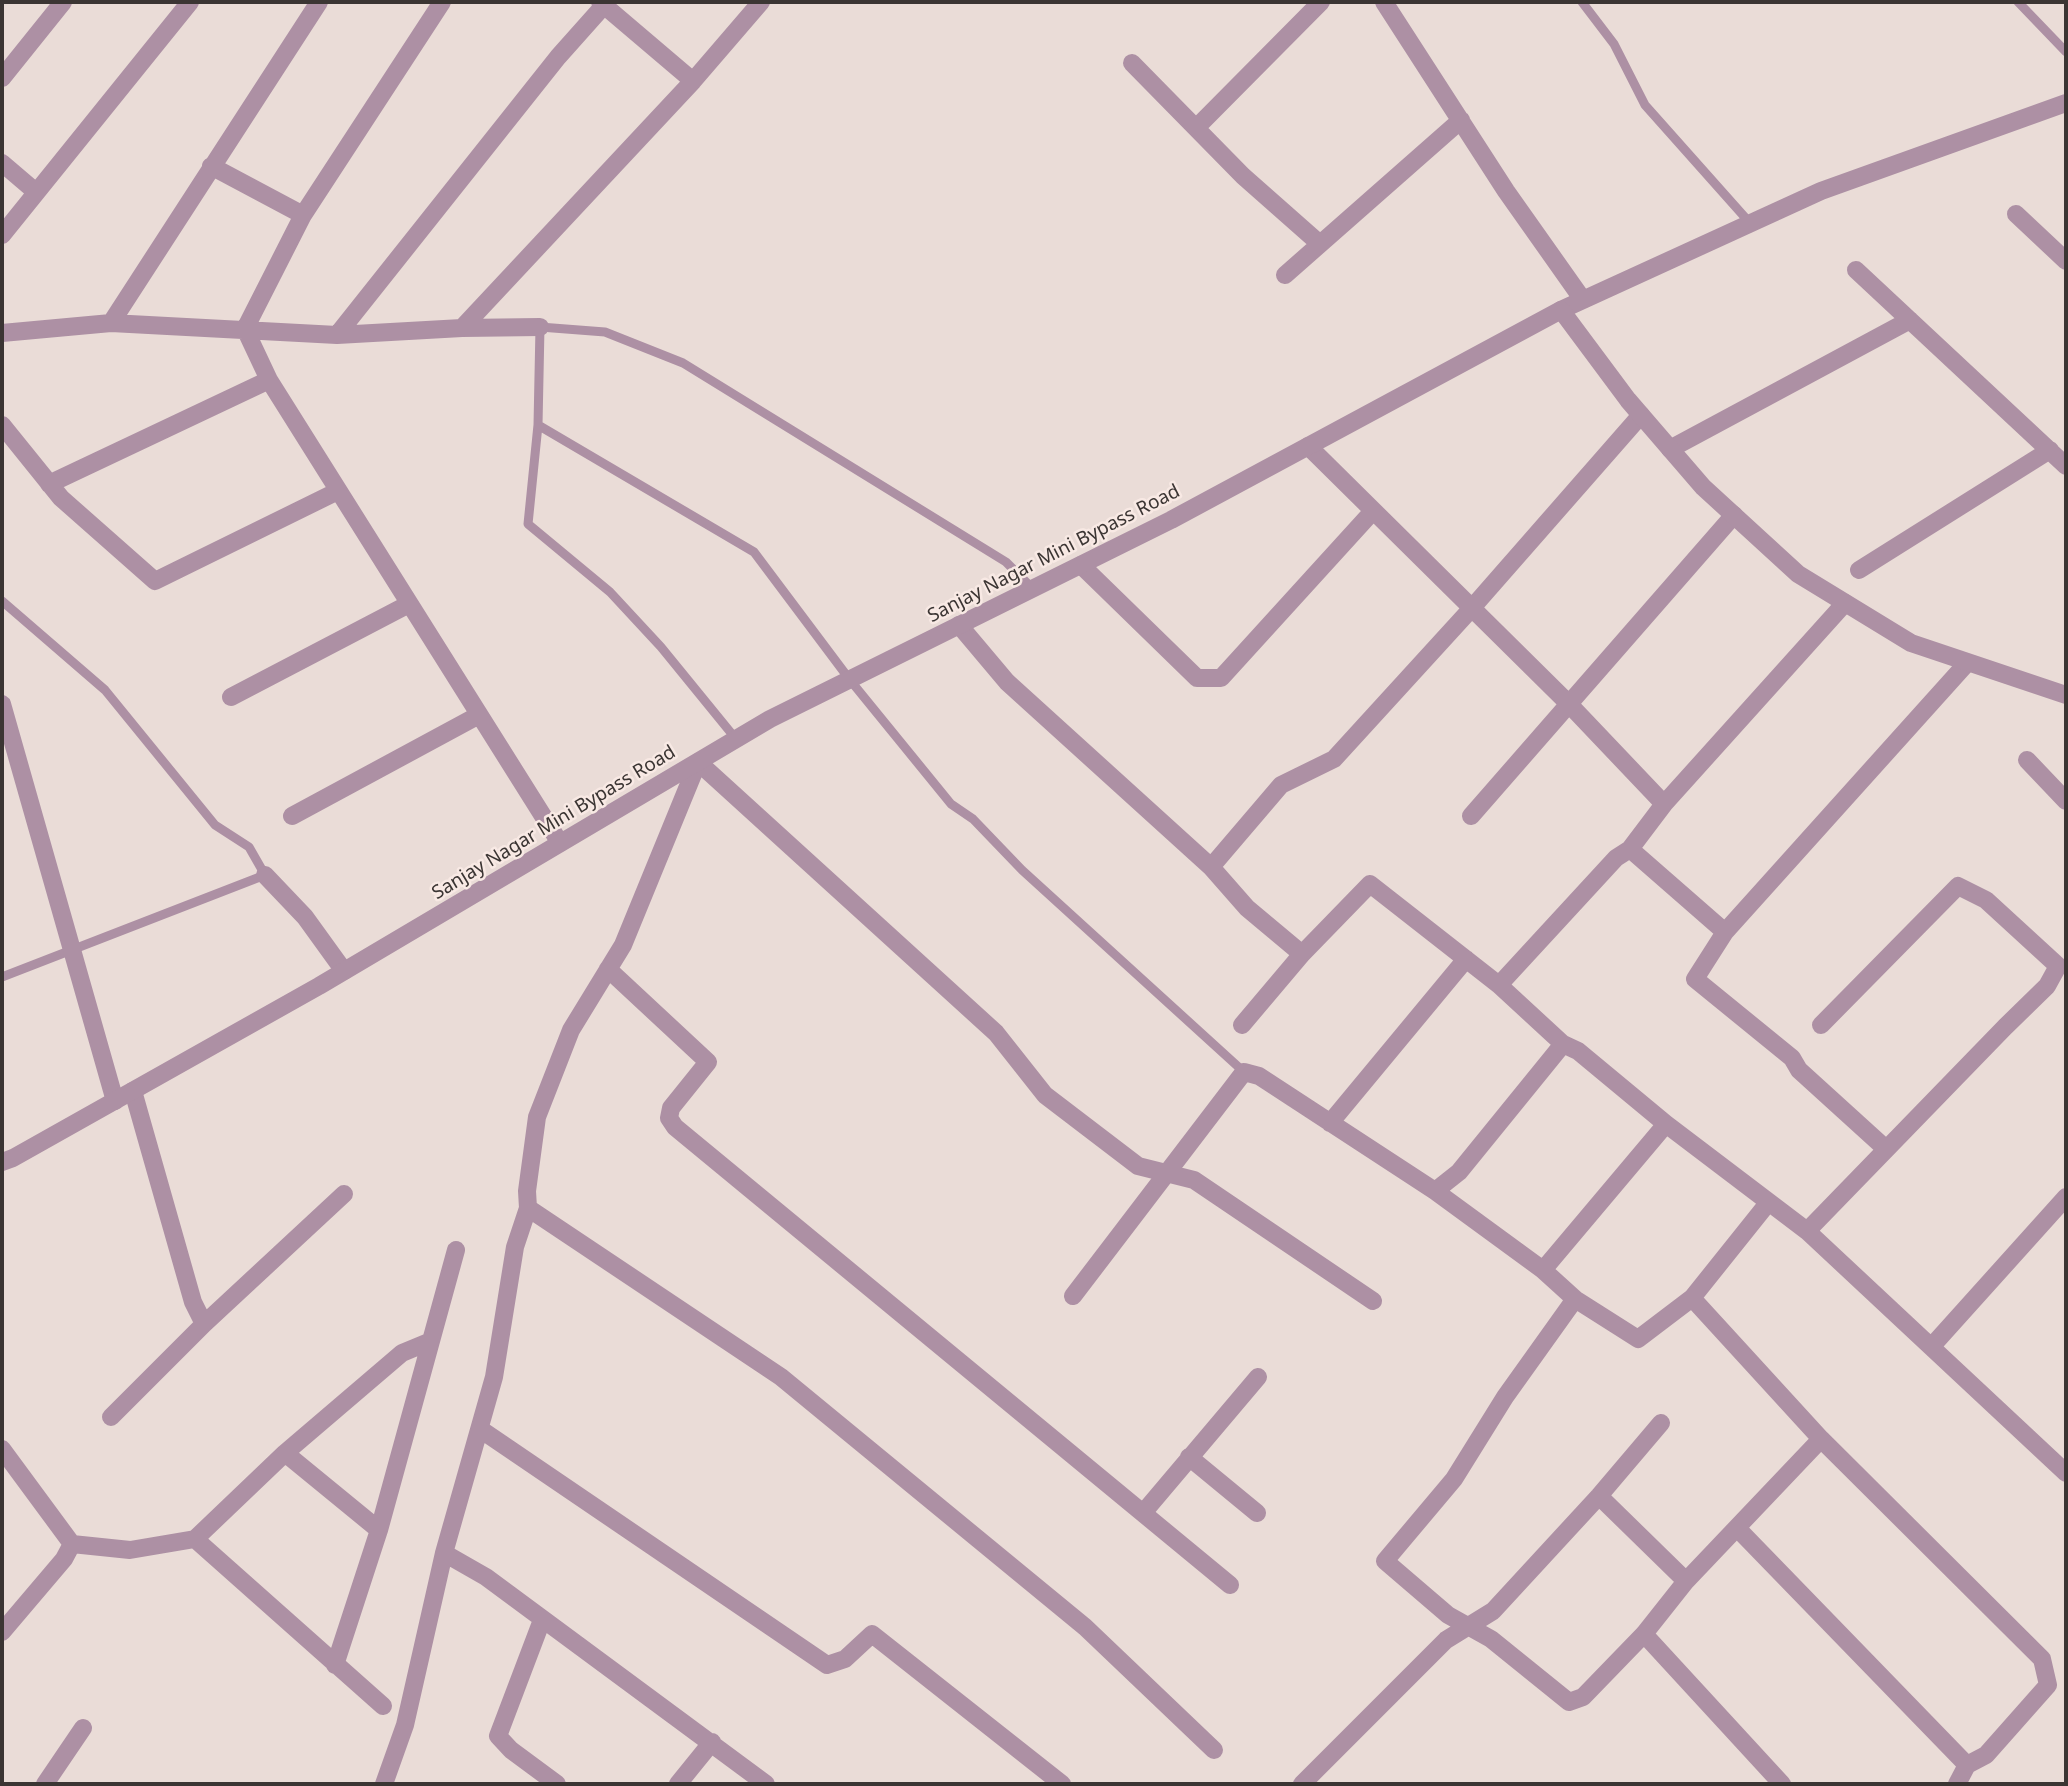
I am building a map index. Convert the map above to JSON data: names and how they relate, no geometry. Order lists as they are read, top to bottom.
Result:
{
  "streets": {
    "street": ["Sanjay Nagar Mini Bypass Road"]
  }
}
